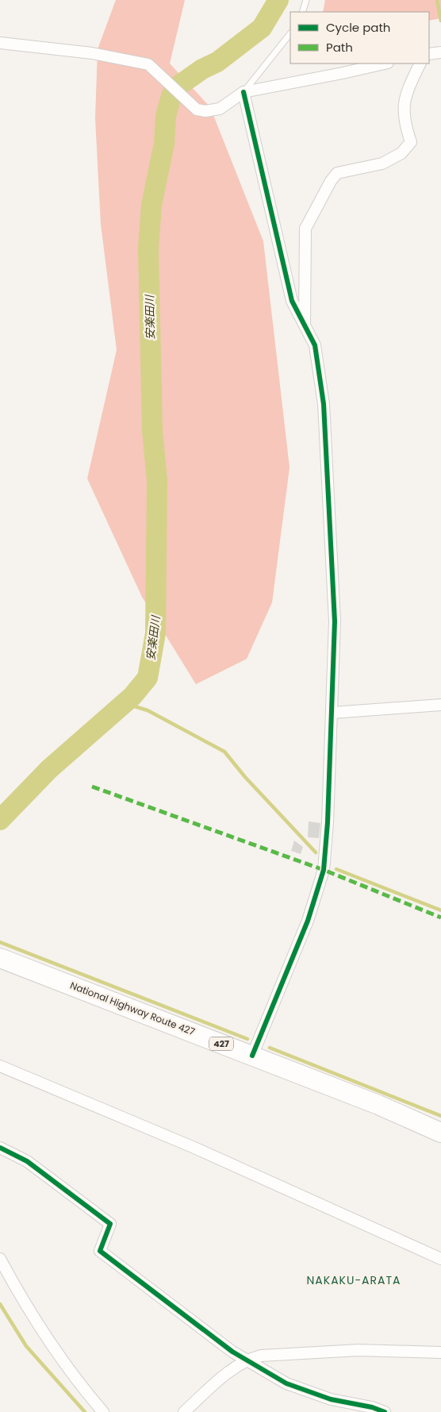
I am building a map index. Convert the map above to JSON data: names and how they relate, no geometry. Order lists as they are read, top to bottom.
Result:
{
  "streets": {
    "highway": ["National Highway Route 427", "427"]
  },
  "districts": ["NAKAKU-ARATA"],
  "water": ["安楽田川"],
  "legend": ["Cycle path", "Path"]
}
